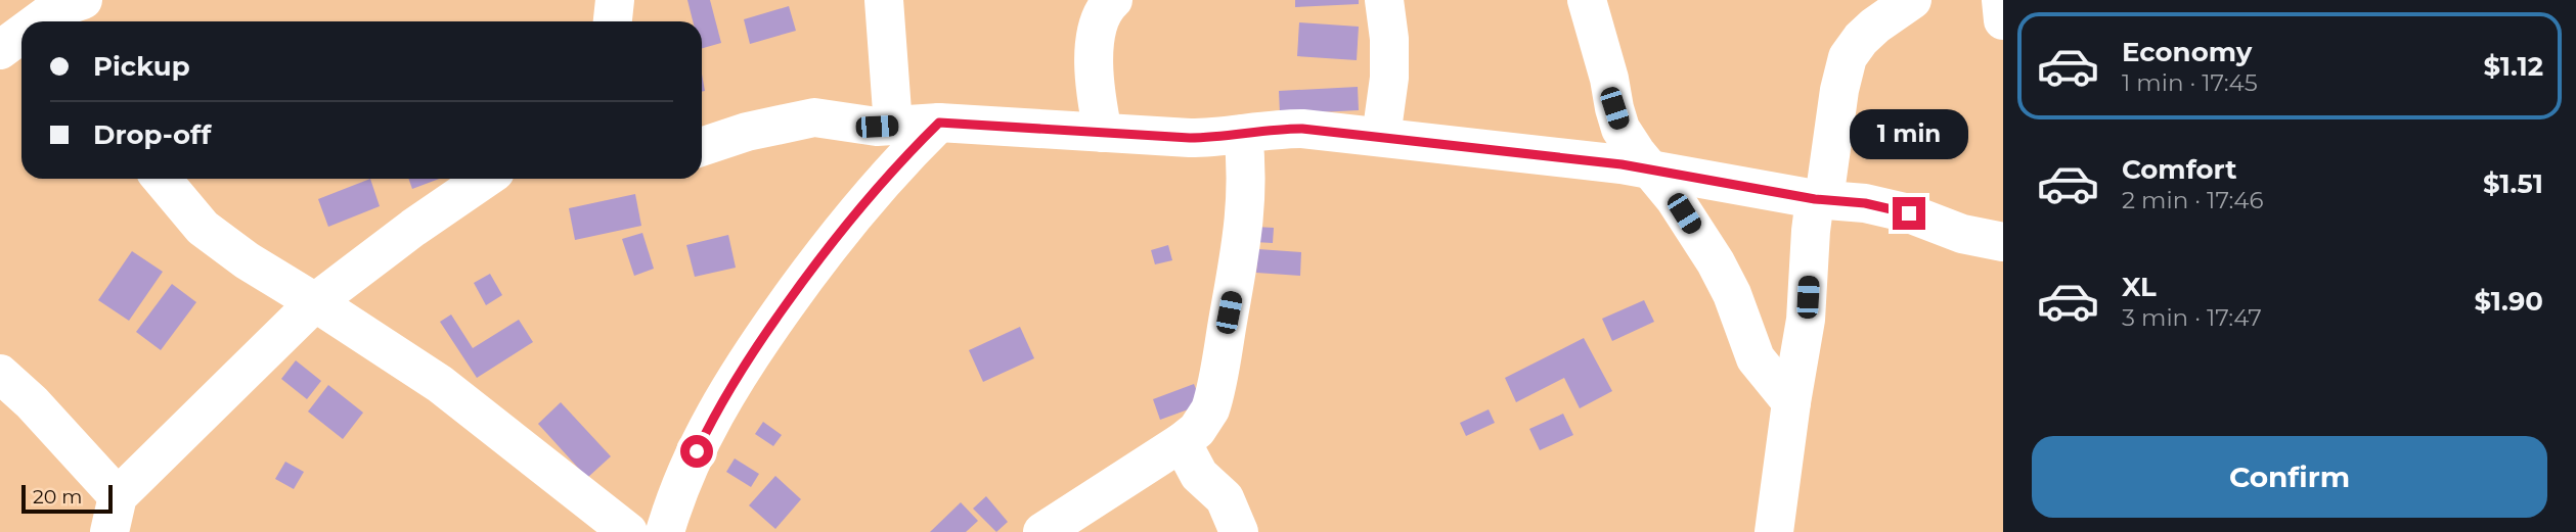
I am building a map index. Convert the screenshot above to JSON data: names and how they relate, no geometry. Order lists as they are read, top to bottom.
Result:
{
  "scale_bar": "20 m",
  "page": {
    "list": [
      {
        "name": "Economy",
        "note": "1 min · 17:45",
        "value": "$1.12"
      },
      {
        "name": "Comfort",
        "note": "2 min · 17:46",
        "value": "$1.51"
      },
      {
        "name": "XL",
        "note": "3 min · 17:47",
        "value": "$1.90"
      }
    ],
    "banner": ["Pickup", "Drop-off"],
    "bubble": "1 min",
    "buttons": "Confirm",
    "scale": "20 m"
  }
}
